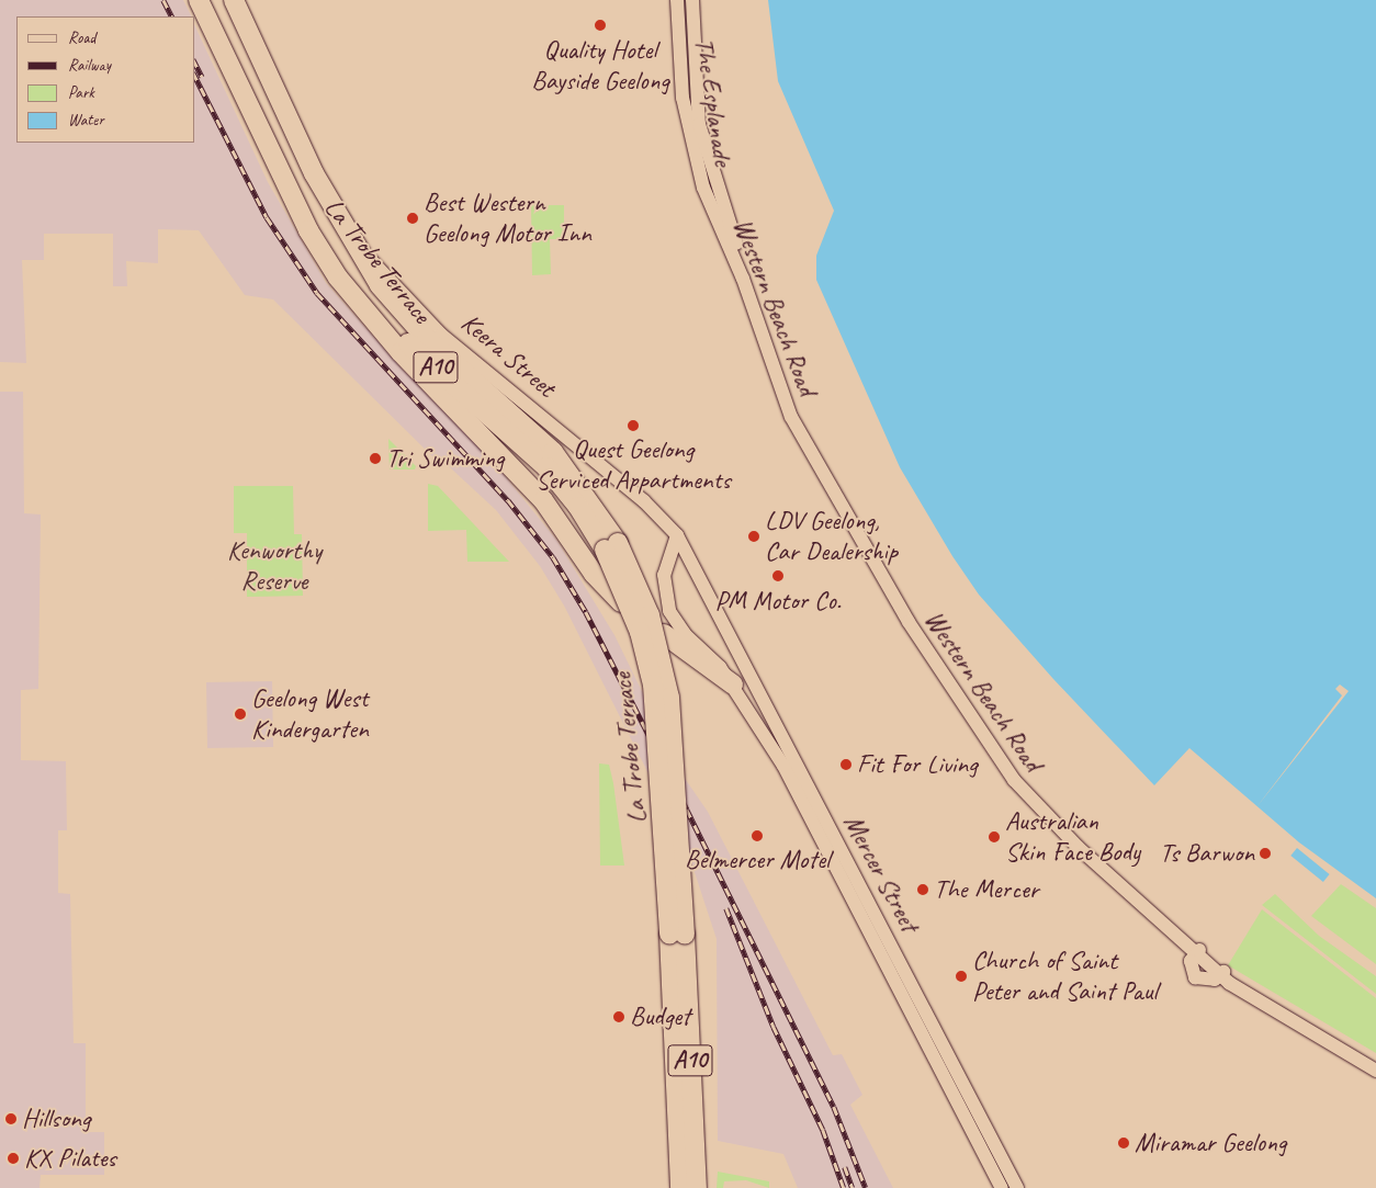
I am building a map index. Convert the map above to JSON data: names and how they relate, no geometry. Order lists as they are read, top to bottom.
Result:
{
  "streets": {
    "highway": ["La Trobe Terrace", "Keera Street", "A10"],
    "street": ["The Esplanade", "Western Beach Road", "Mercer Street"]
  },
  "crossings": [
    ["The Esplanade", "Western Beach Road"],
    ["La Trobe Terrace", "Keera Street"],
    ["La Trobe Terrace", "A10"],
    ["Keera Street", "Mercer Street"]
  ],
  "parks": ["Kenworthy Reserve"],
  "places": [
    "Quality Hotel Bayside Geelong",
    "Best Western Geelong Motor Inn",
    "Quest Geelong Serviced Appartments",
    "Tri Swimming",
    "LDV Geelong, Car Dealership",
    "PM Motor Co.",
    "Geelong West Kindergarten",
    "Fit For Living",
    "Belmercer Motel",
    "Australian Skin Face Body",
    "Ts Barwon",
    "The Mercer",
    "Church of Saint Peter and Saint Paul",
    "Budget",
    "Hillsong",
    "Miramar Geelong",
    "KX Pilates"
  ],
  "legend": [
    "Road",
    "Railway",
    "Park",
    "Water"
  ]
}
